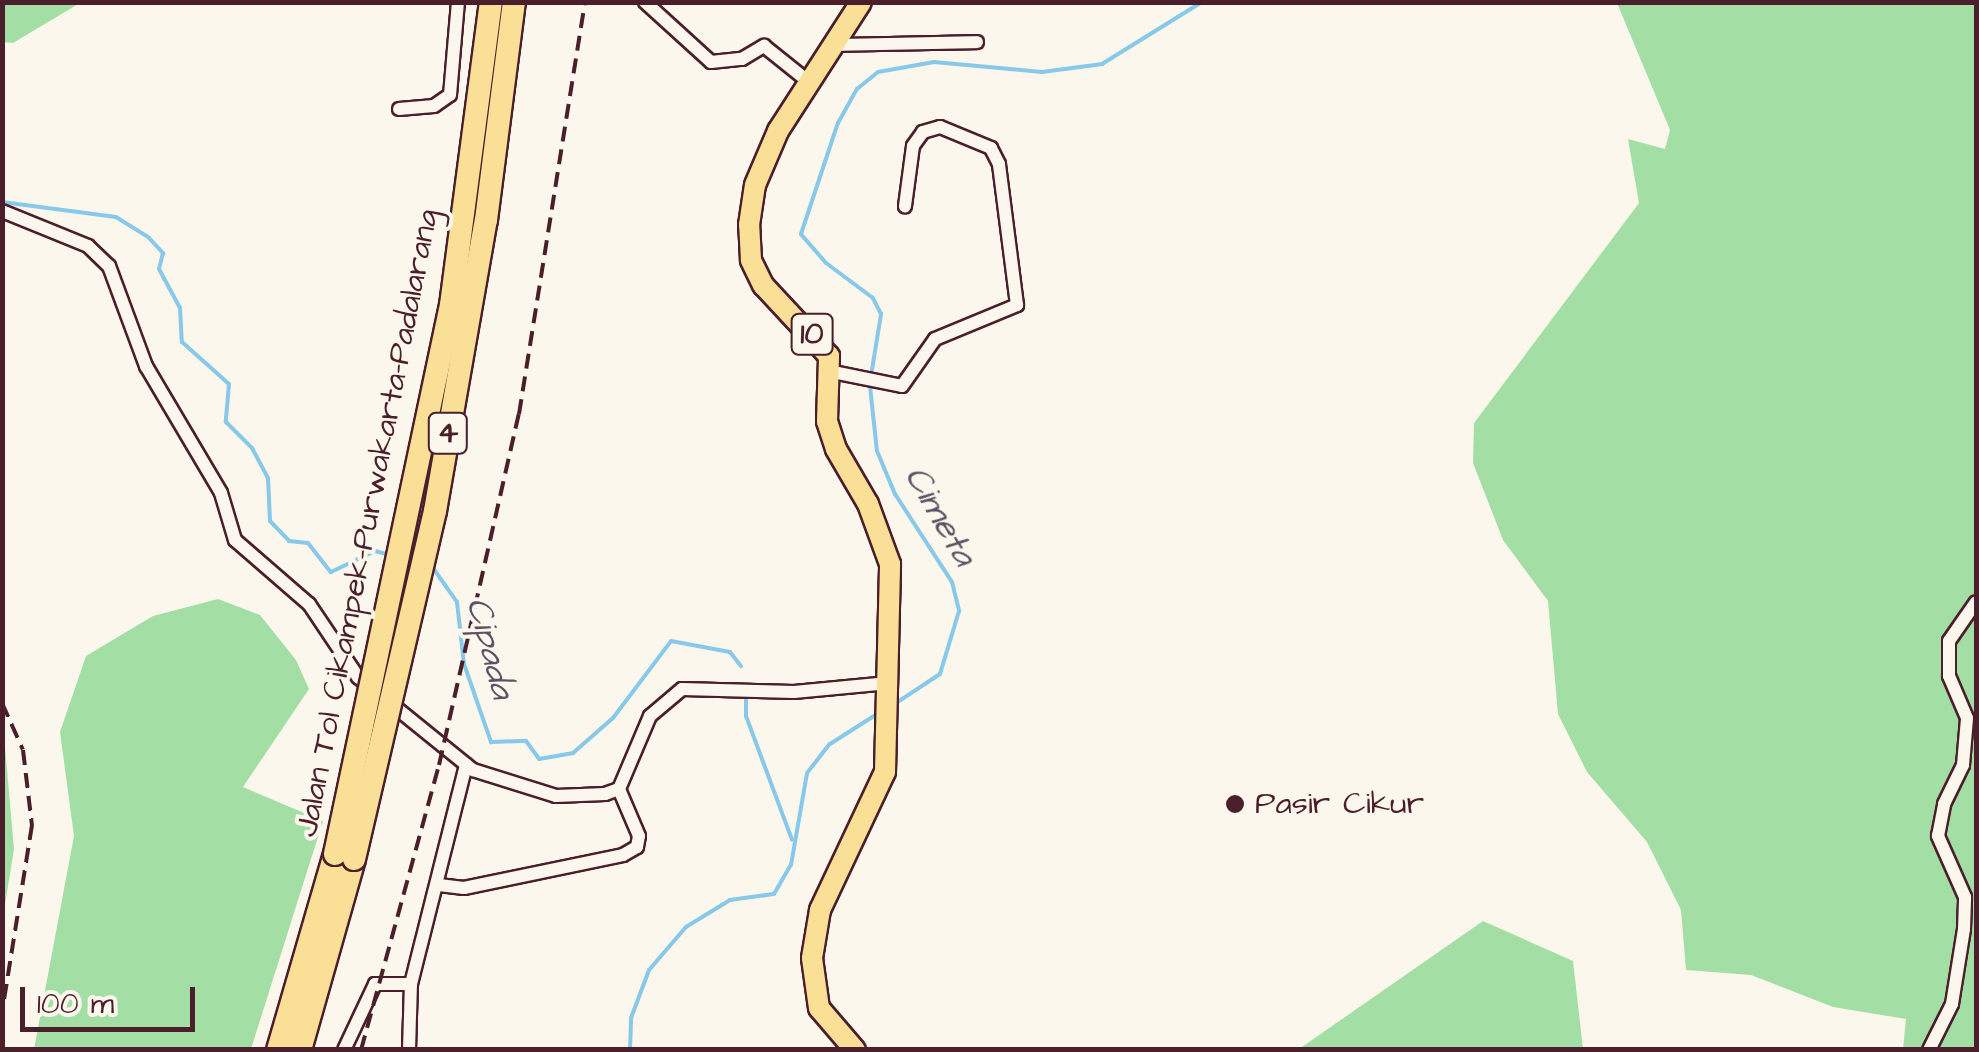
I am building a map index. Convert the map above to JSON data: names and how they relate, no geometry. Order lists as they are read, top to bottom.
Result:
{
  "streets": {
    "highway": ["10", "4", "Jalan Tol Cikampek–Purwakarta–Padalarang"]
  },
  "water": ["Cimeta", "Cipada"],
  "places": ["Pasir Cikur"],
  "scale_bar": "100 m"
}
